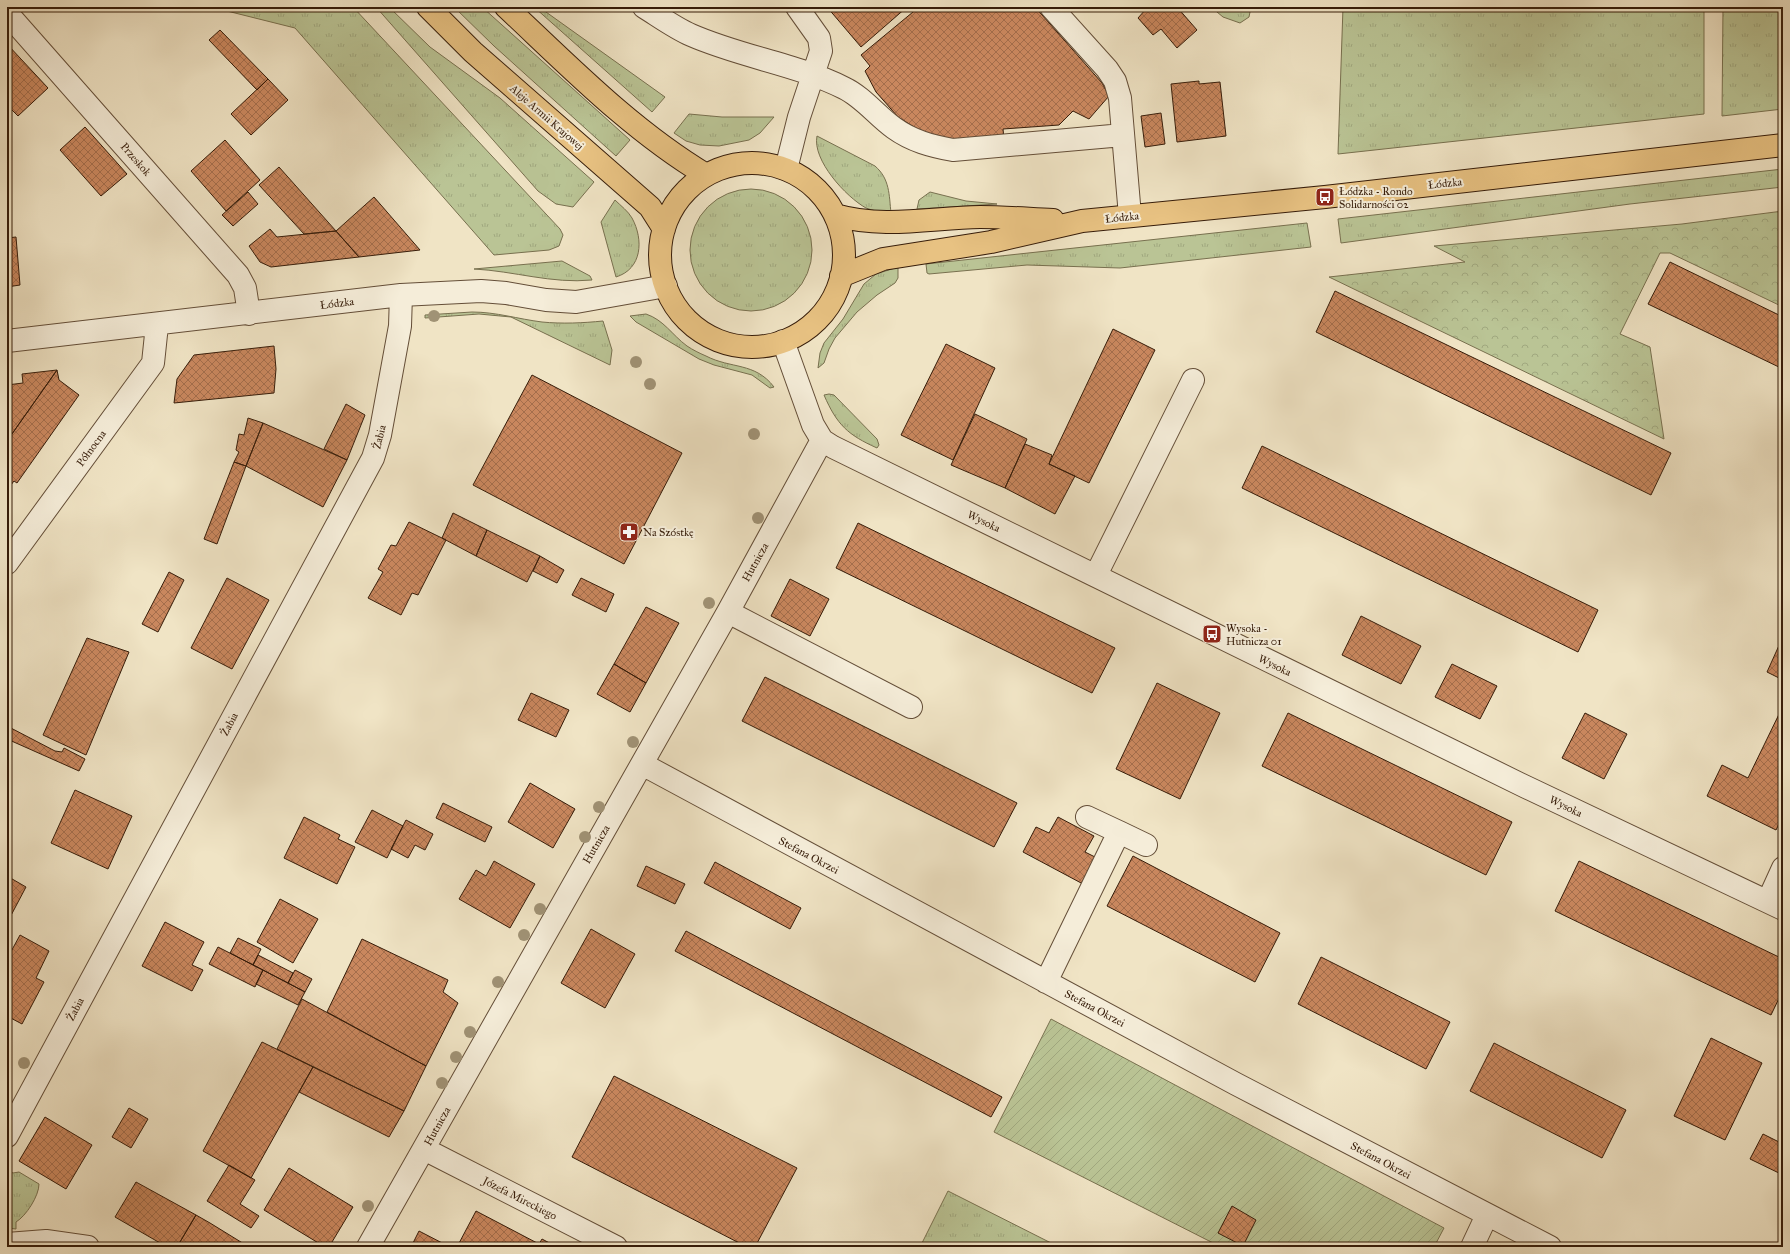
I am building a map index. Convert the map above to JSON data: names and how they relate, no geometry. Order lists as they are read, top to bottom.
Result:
{
  "streets": {
    "main road": ["Aleje Armii Krajowej", "Łódzka"],
    "street": [
      "Przeskok",
      "Żabia",
      "Północna",
      "Wysoka",
      "Hutnicza",
      "Stefana Okrzei",
      "Józefa Mireckiego"
    ]
  },
  "crossings": [
    ["Przeskok", "Łódzka"],
    ["Łódzka", "Żabia"],
    ["Łódzka", "Północna"],
    ["Wysoka", "Hutnicza"],
    ["Hutnicza", "Stefana Okrzei"],
    ["Hutnicza", "Józefa Mireckiego"]
  ],
  "places": {
    "bus stop": ["Łódzka - Rondo Solidarności 02", "Wysoka - Hutnicza 01"],
    "pharmacy": ["Na Szóstkę"]
  }
}
